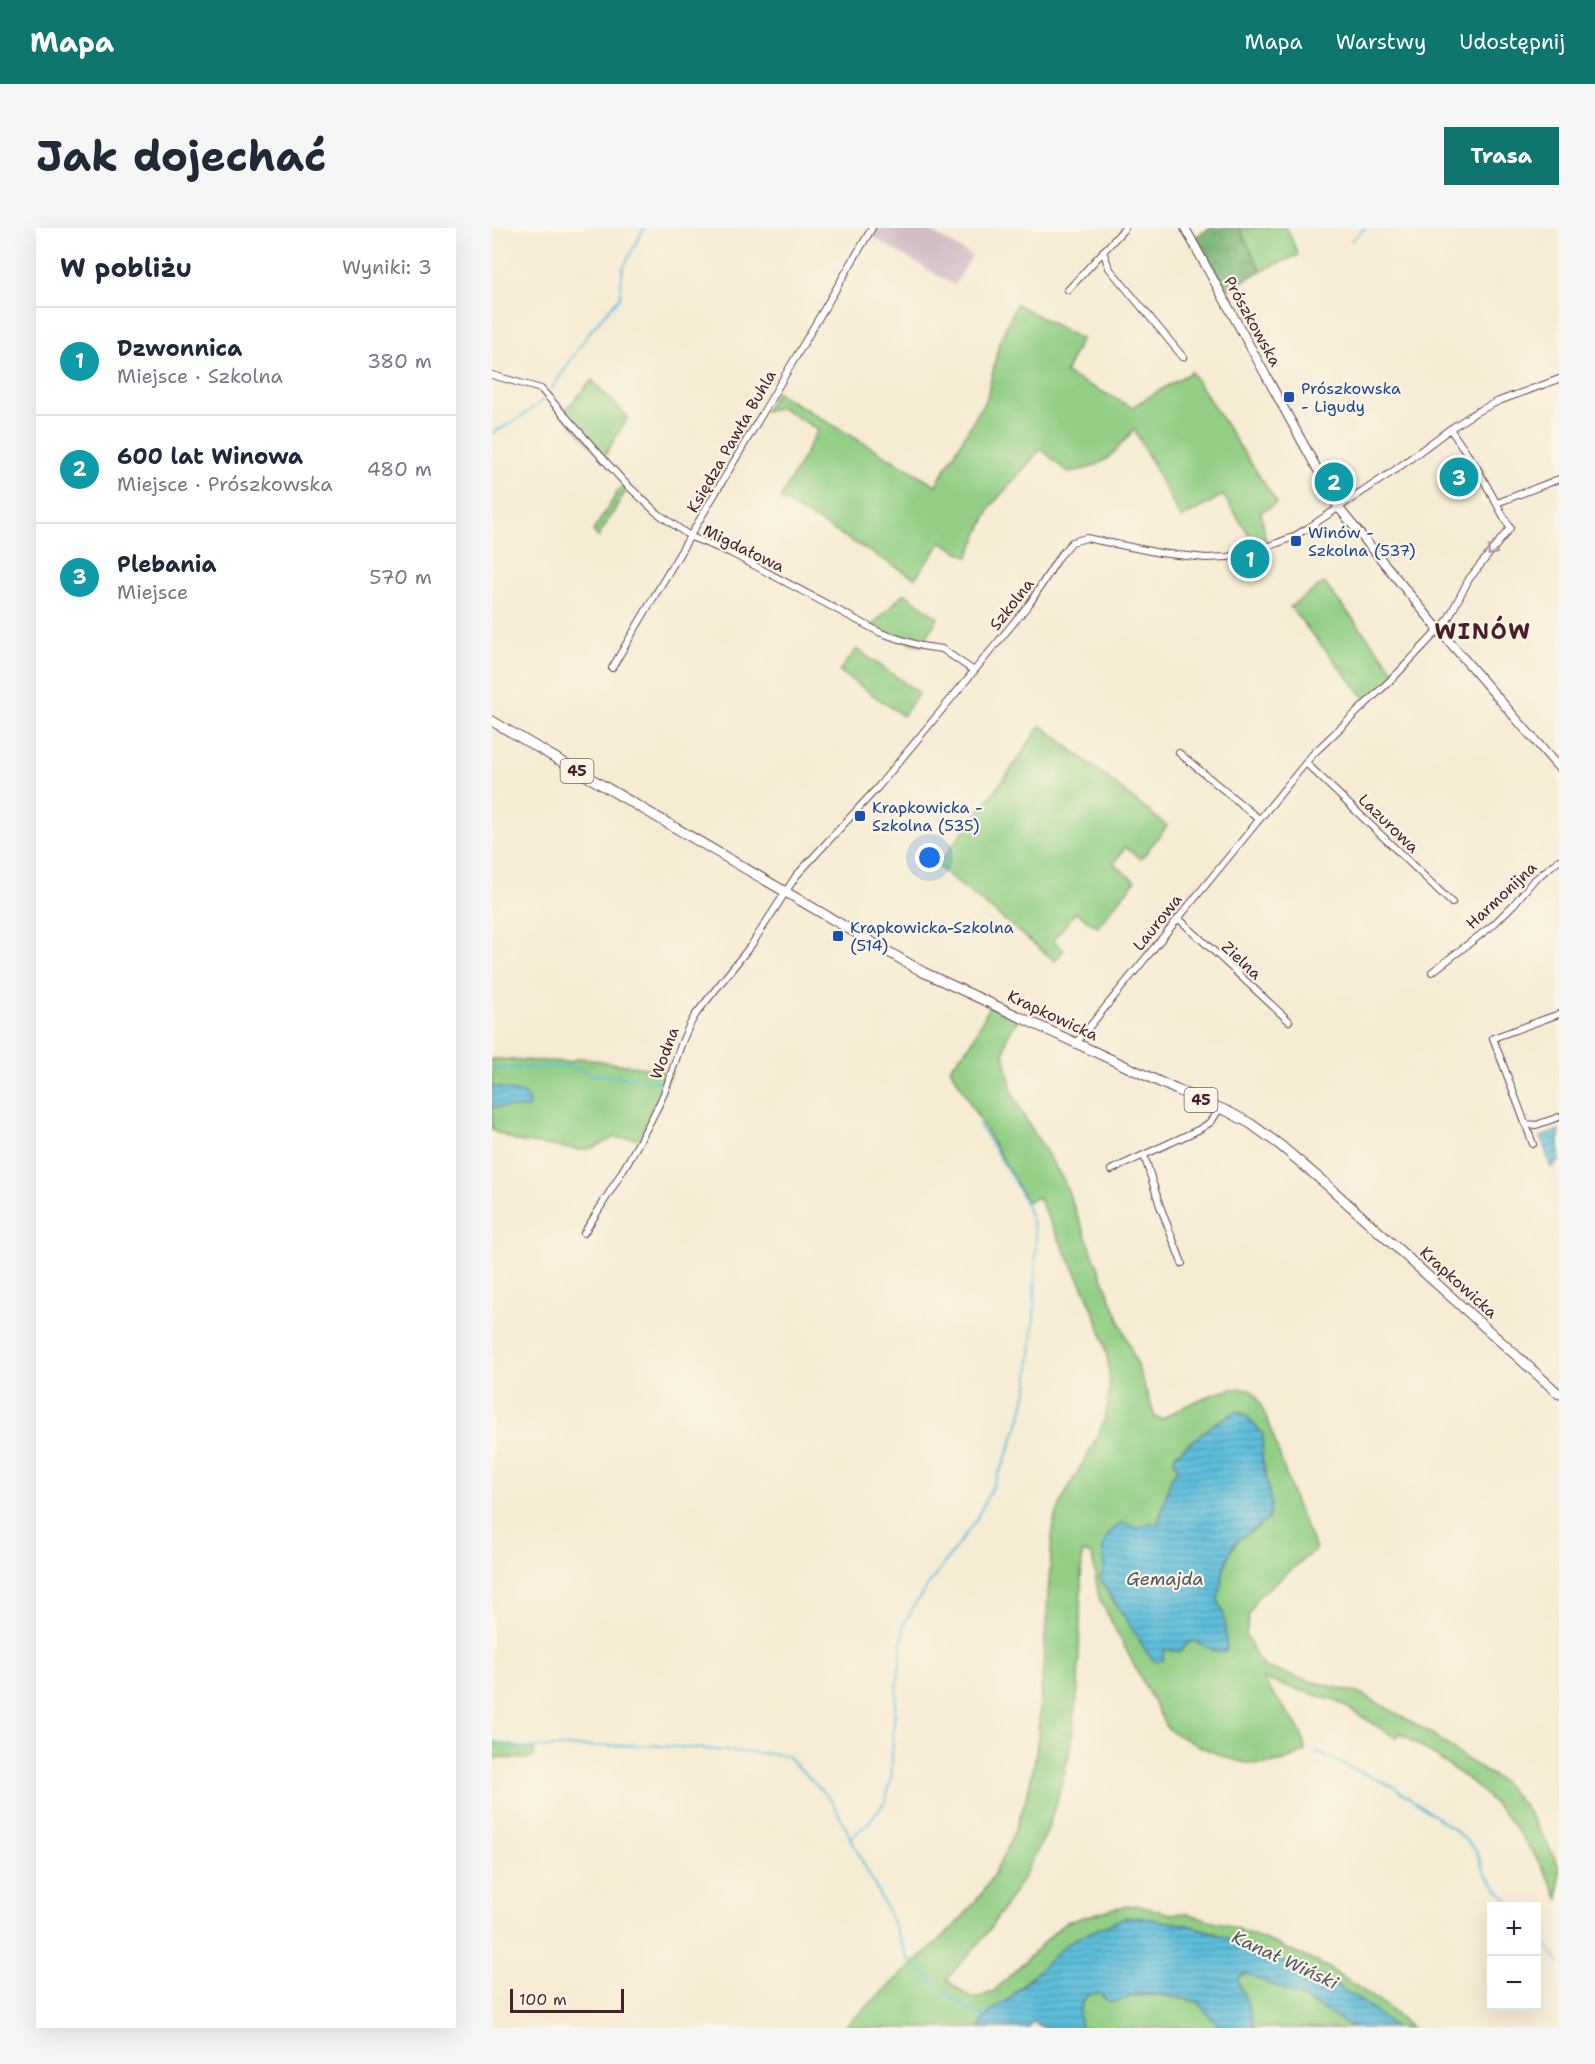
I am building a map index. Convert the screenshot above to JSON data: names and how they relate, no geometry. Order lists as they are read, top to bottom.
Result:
{
  "streets": {
    "main road": ["Prószkowska", "45", "Krapkowicka"],
    "street": [
      "Księdza Pawła Buhla",
      "Migdałowa",
      "Szkolna",
      "Lazurowa",
      "Harmonijna",
      "Laurowa",
      "Zielna",
      "Wodna"
    ]
  },
  "crossings": [
    ["Prószkowska", "Szkolna"],
    ["Prószkowska", "Laurowa"],
    ["Księdza Pawła Buhla", "Migdałowa"],
    ["Migdałowa", "Szkolna"],
    ["Szkolna", "Krapkowicka"],
    ["Szkolna", "Wodna"],
    ["Lazurowa", "Laurowa"],
    ["Laurowa", "Zielna"],
    ["Laurowa", "Krapkowicka"],
    ["Krapkowicka", "Wodna"]
  ],
  "districts": ["WINÓW"],
  "water": ["Gemajda", "Kanał Wiński"],
  "places": {
    "transit": [
      "Prószkowska - Ligudy",
      "Winów - Szkolna (537)",
      "Krapkowicka - Szkolna (535)",
      "Krapkowicka-Szkolna (514)"
    ]
  },
  "scale_bar": "100 m",
  "page": {
    "header": "Mapa",
    "nav": ["Mapa", "Warstwy", "Udostępnij"],
    "buttons": "Trasa",
    "title": "Jak dojechać",
    "heading": ["W pobliżu", "Wyniki: 3"],
    "list": [
      {
        "mark": "1",
        "name": "Dzwonnica",
        "note": "Miejsce · Szkolna",
        "value": "380 m"
      },
      {
        "mark": "2",
        "name": "600 lat Winowa",
        "note": "Miejsce · Prószkowska",
        "value": "480 m"
      },
      {
        "mark": "3",
        "name": "Plebania",
        "note": "Miejsce",
        "value": "570 m"
      }
    ],
    "pins": ["3", "2", "1"],
    "map_buttons": ["+", "−"],
    "scale": "100 m"
  }
}
